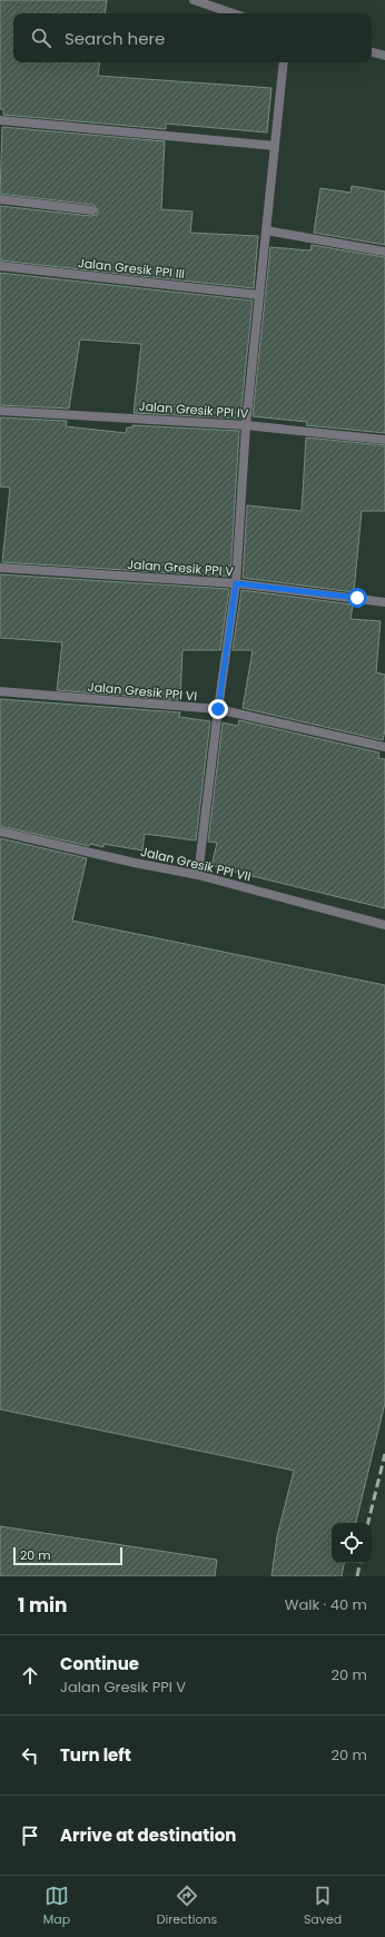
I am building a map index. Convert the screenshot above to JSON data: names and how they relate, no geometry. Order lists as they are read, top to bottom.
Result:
{
  "streets": {
    "street": [
      "Jalan Gresik PPI III",
      "Jalan Gresik PPI IV",
      "Jalan Gresik PPI V",
      "Jalan Gresik PPI VI",
      "Jalan Gresik PPI VII"
    ]
  },
  "scale_bar": "20 m",
  "page": {
    "search": "Search here",
    "scale": "20 m",
    "heading": ["1 min", "Walk · 40 m"],
    "list": [
      ["Continue", "Jalan Gresik PPI V", "20 m"],
      ["Turn left", "20 m"],
      "Arrive at destination"
    ],
    "nav": ["Map", "Directions", "Saved"]
  }
}
